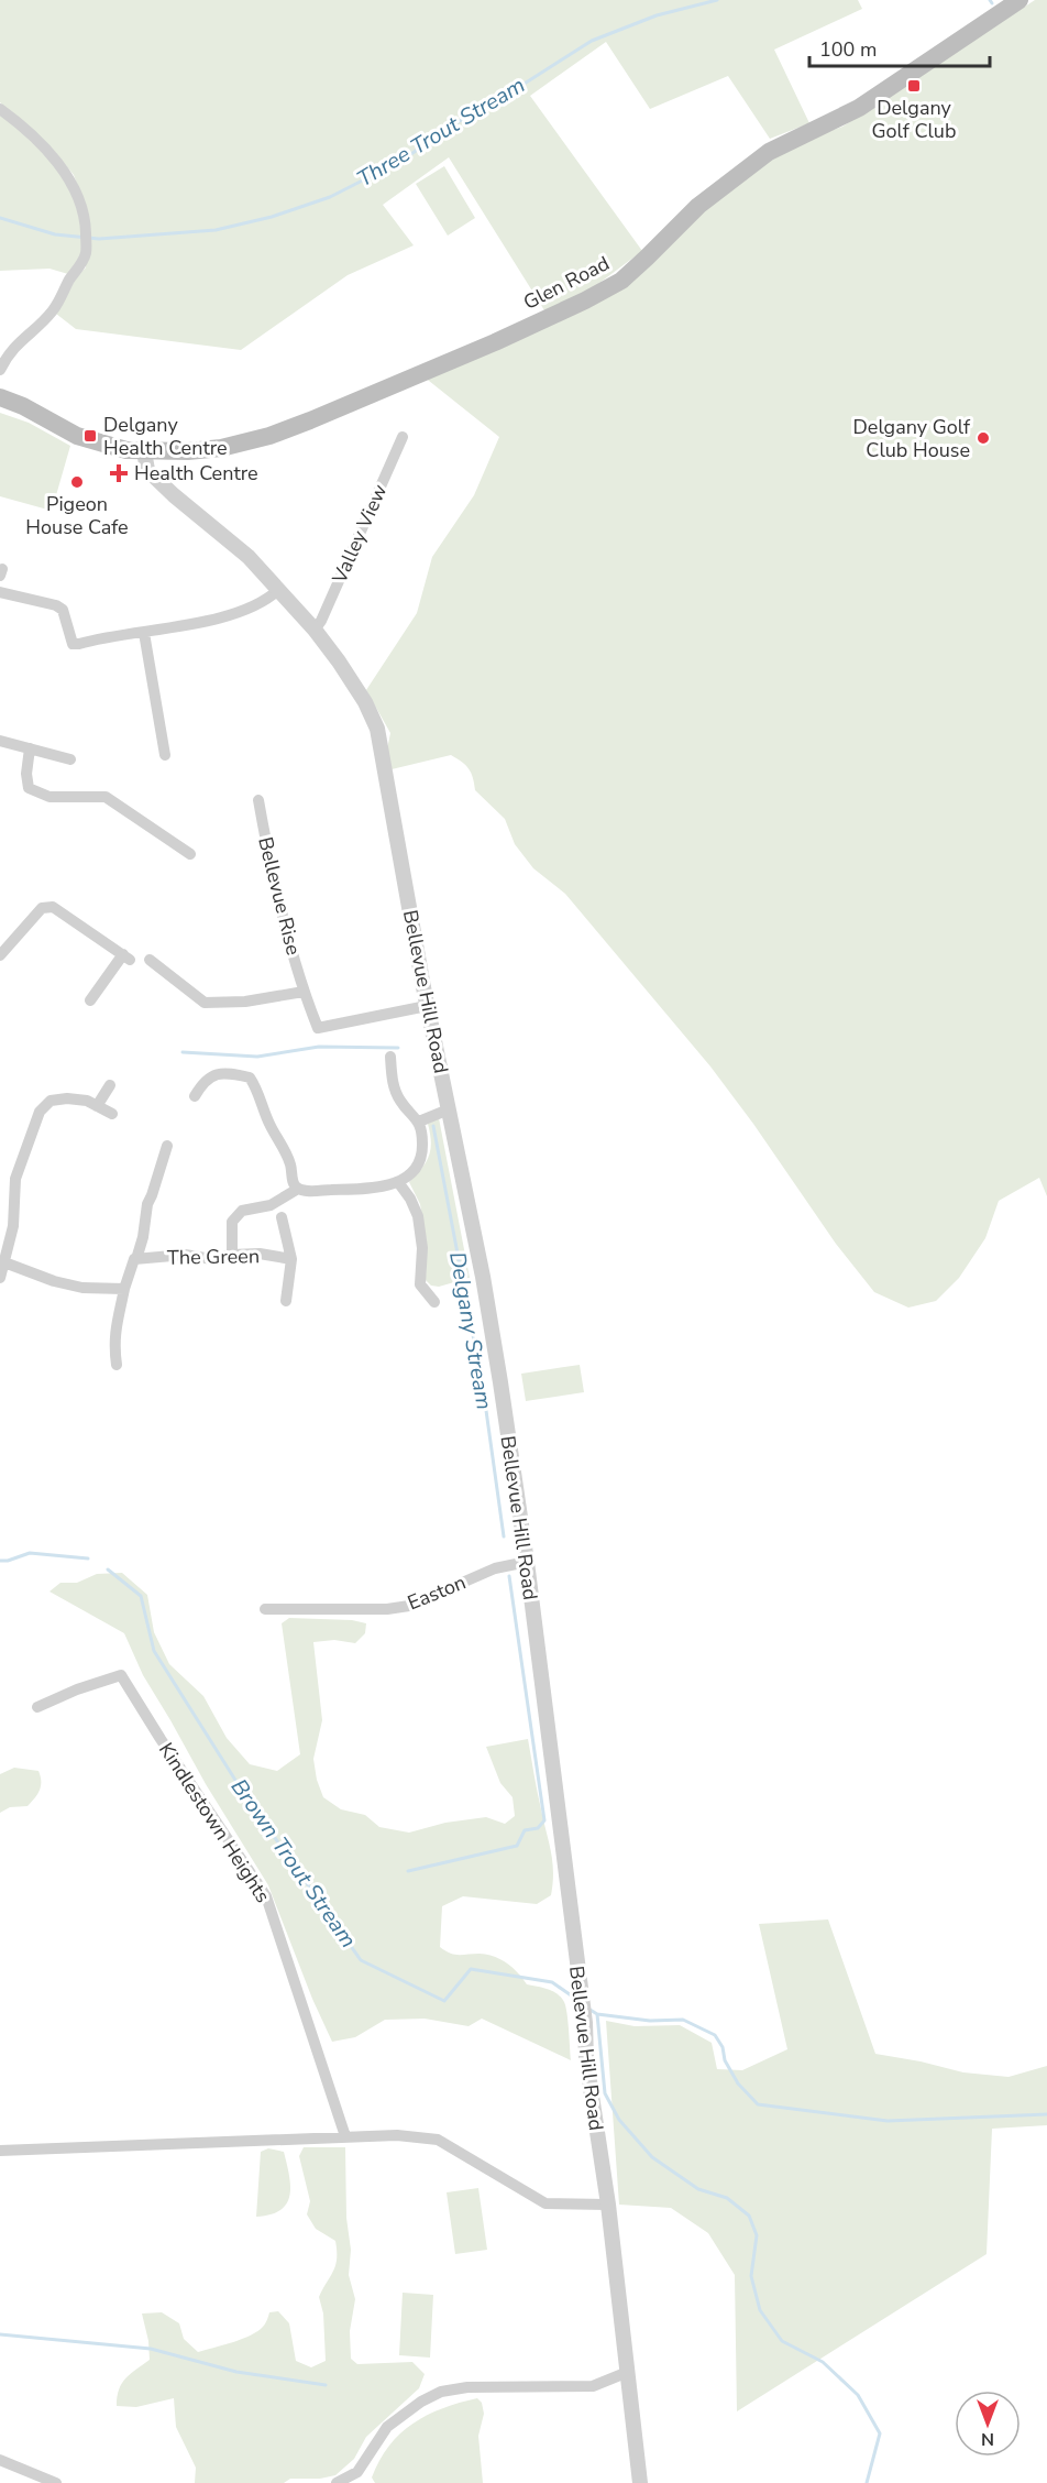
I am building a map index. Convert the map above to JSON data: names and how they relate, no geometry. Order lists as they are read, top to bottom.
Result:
{
  "streets": {
    "main road": ["Glen Road"],
    "street": [
      "Valley View",
      "Bellevue Rise",
      "Bellevue Hill Road",
      "The Green",
      "Easton",
      "Kindlestown Heights"
    ]
  },
  "crossings": [
    ["Glen Road", "Bellevue Hill Road"],
    ["Valley View", "Bellevue Hill Road"],
    ["Bellevue Rise", "Bellevue Hill Road"],
    ["Bellevue Hill Road", "Easton"]
  ],
  "water": ["Three Trout Stream", "Delgany Stream", "Brown Trout Stream"],
  "places": {
    "transit": ["Delgany Golf Club", "Delgany Health Centre"],
    "other": ["Delgany Golf Club House", "Pigeon House Cafe"],
    "health": ["Health Centre"]
  },
  "scale_bar": "100 m",
  "north": "bottom"
}
